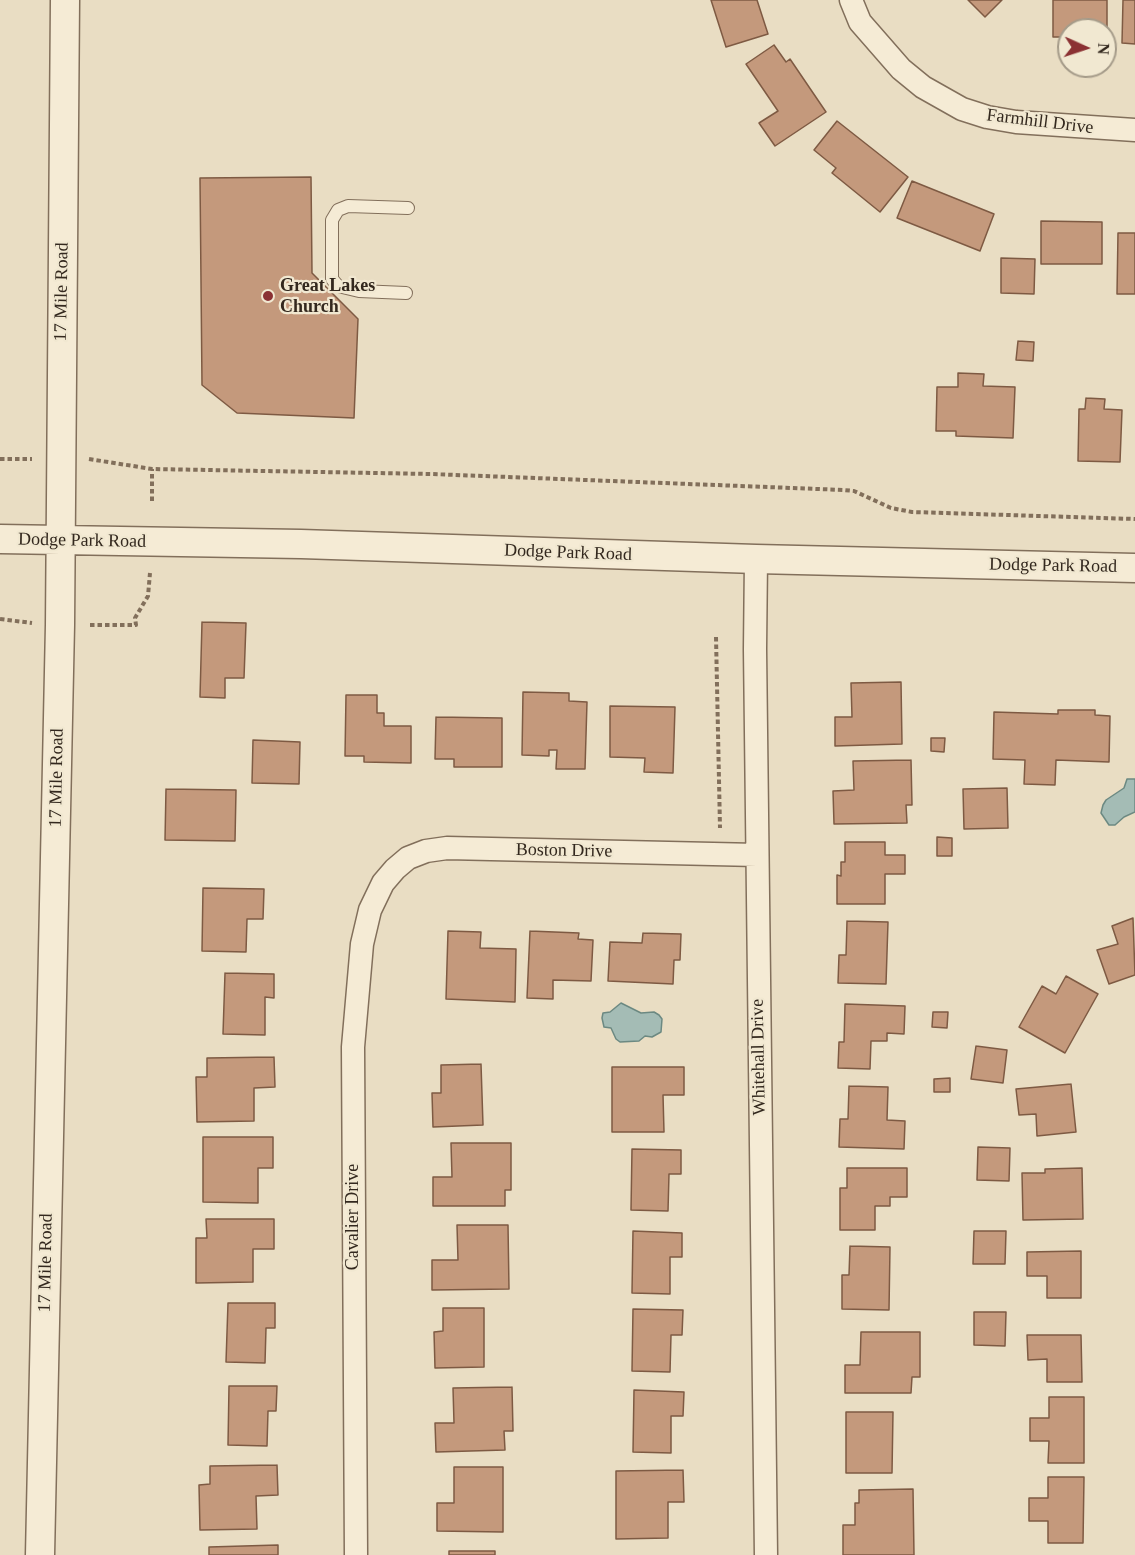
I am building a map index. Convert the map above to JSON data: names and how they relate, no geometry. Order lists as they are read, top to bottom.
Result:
{
  "streets": {
    "street": [
      "Farmhill Drive",
      "17 Mile Road",
      "Dodge Park Road",
      "Boston Drive",
      "Whitehall Drive",
      "Cavalier Drive"
    ]
  },
  "crossings": [
    ["17 Mile Road", "Dodge Park Road"],
    ["Dodge Park Road", "Whitehall Drive"],
    ["Boston Drive", "Whitehall Drive"],
    ["Boston Drive", "Cavalier Drive"]
  ],
  "places": ["Great Lakes Church"],
  "north": "right"
}
